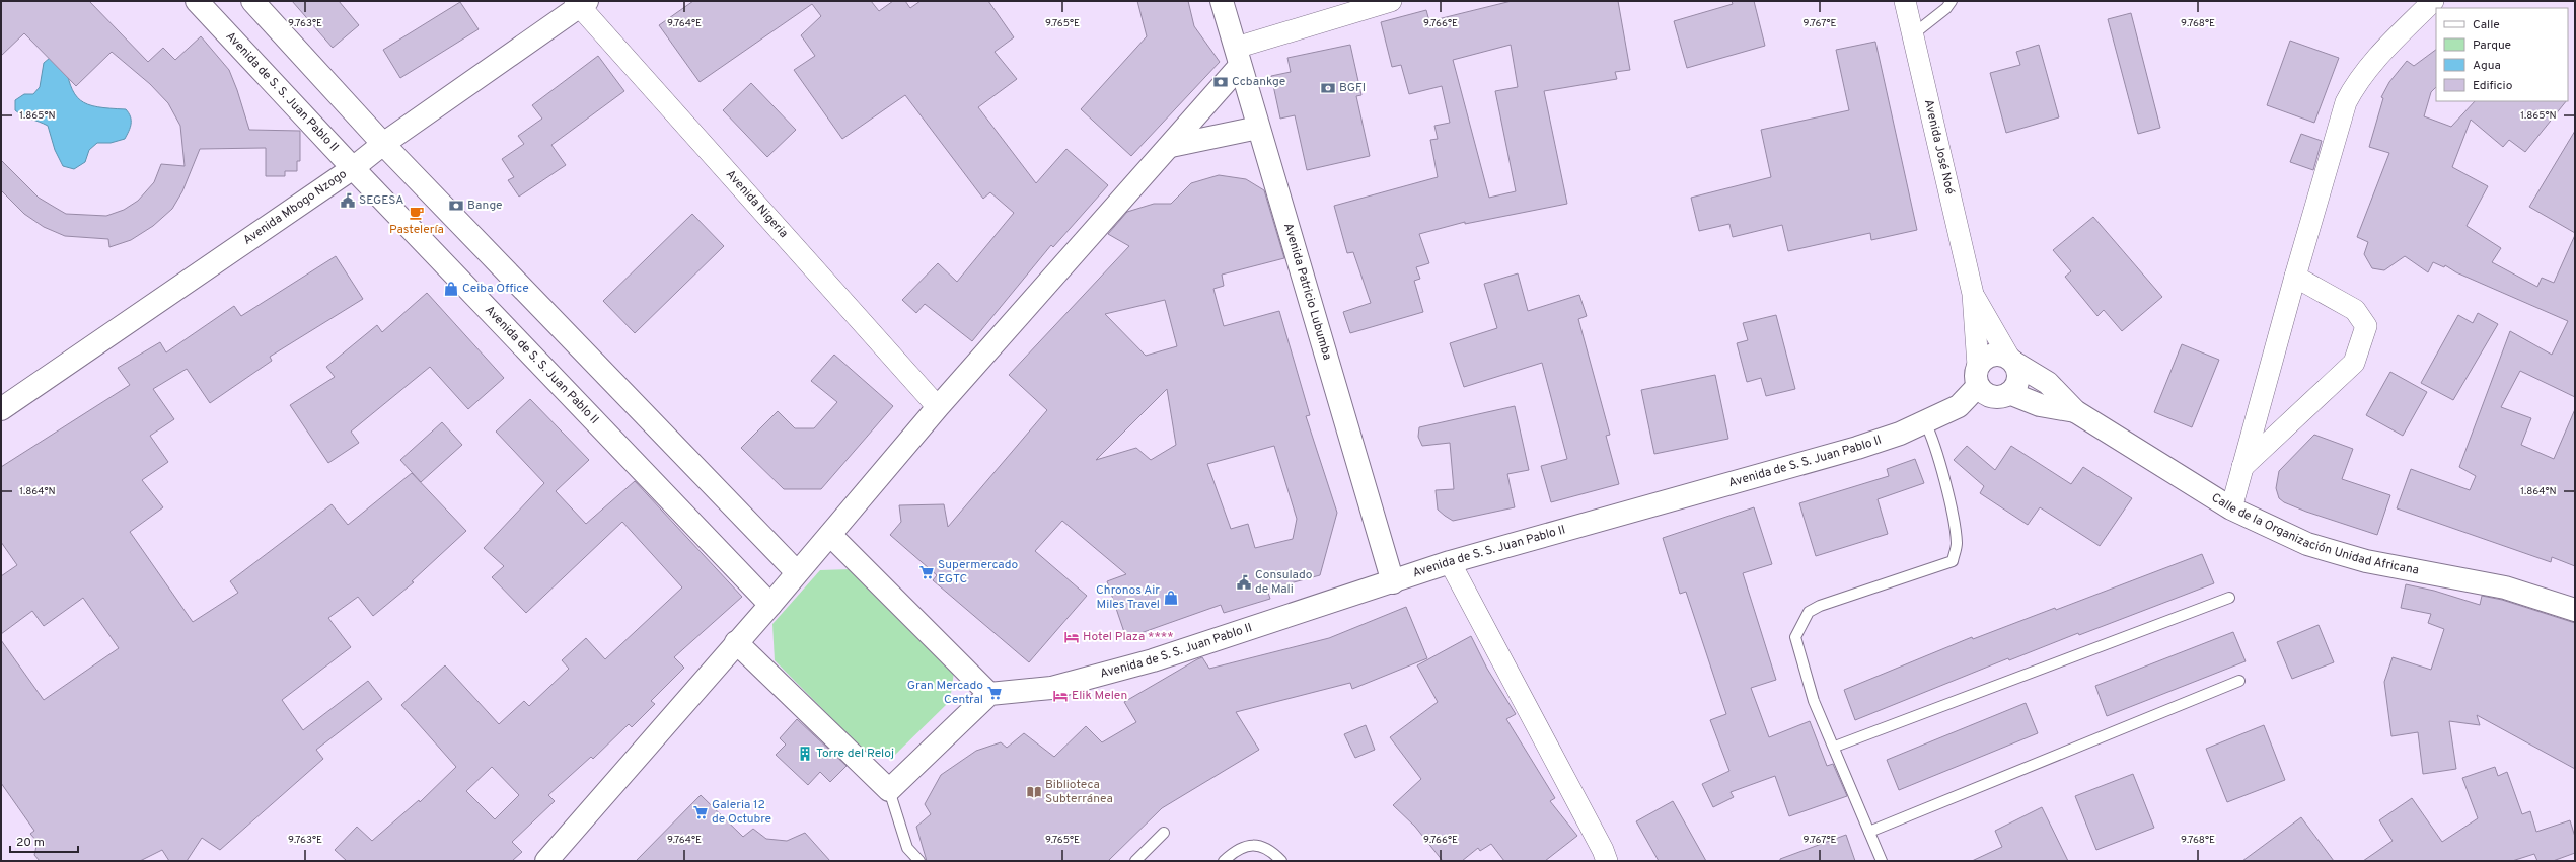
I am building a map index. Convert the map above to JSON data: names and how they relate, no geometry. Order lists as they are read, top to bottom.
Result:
{
  "streets": {
    "street": [
      "Avenida de S. S. Juan Pablo II",
      "Avenida José Noé",
      "Avenida Nigeria",
      "Avenida Mbogo Nzogo",
      "Avenida Patricio Lubumba",
      "Calle de la Organización Unidad Africana"
    ]
  },
  "crossings": [
    ["Avenida de S. S. Juan Pablo II", "Avenida José Noé"],
    ["Avenida de S. S. Juan Pablo II", "Avenida Mbogo Nzogo"],
    ["Avenida de S. S. Juan Pablo II", "Avenida Patricio Lubumba"],
    ["Avenida de S. S. Juan Pablo II", "Calle de la Organización Unidad Africana"],
    ["Avenida José Noé", "Calle de la Organización Unidad Africana"],
    ["Avenida Nigeria", "Avenida Mbogo Nzogo"]
  ],
  "places": {
    "bank": ["Ccbankge", "BGFI", "Bange"],
    "public building": ["SEGESA", "Consulado de Mali"],
    "cafe": ["Pastelería"],
    "shop": ["Ceiba Office", "Chronos Air Miles Travel"],
    "supermarket": ["Supermercado EGTC", "Gran Mercado Central", "Galeria 12 de Octubre"],
    "hotel": ["Hotel Plaza ****", "Elik Melen"],
    "building": ["Torre del Reloj"],
    "library": ["Biblioteca Subterránea"]
  },
  "legend": [
    "Calle",
    "Parque",
    "Agua",
    "Edificio"
  ],
  "scale_bar": "20 m",
  "coordinates": [
    "9.763°E",
    "9.764°E",
    "9.765°E",
    "9.766°E",
    "9.767°E",
    "9.768°E",
    "1.865°N",
    "1.864°N"
  ]
}
